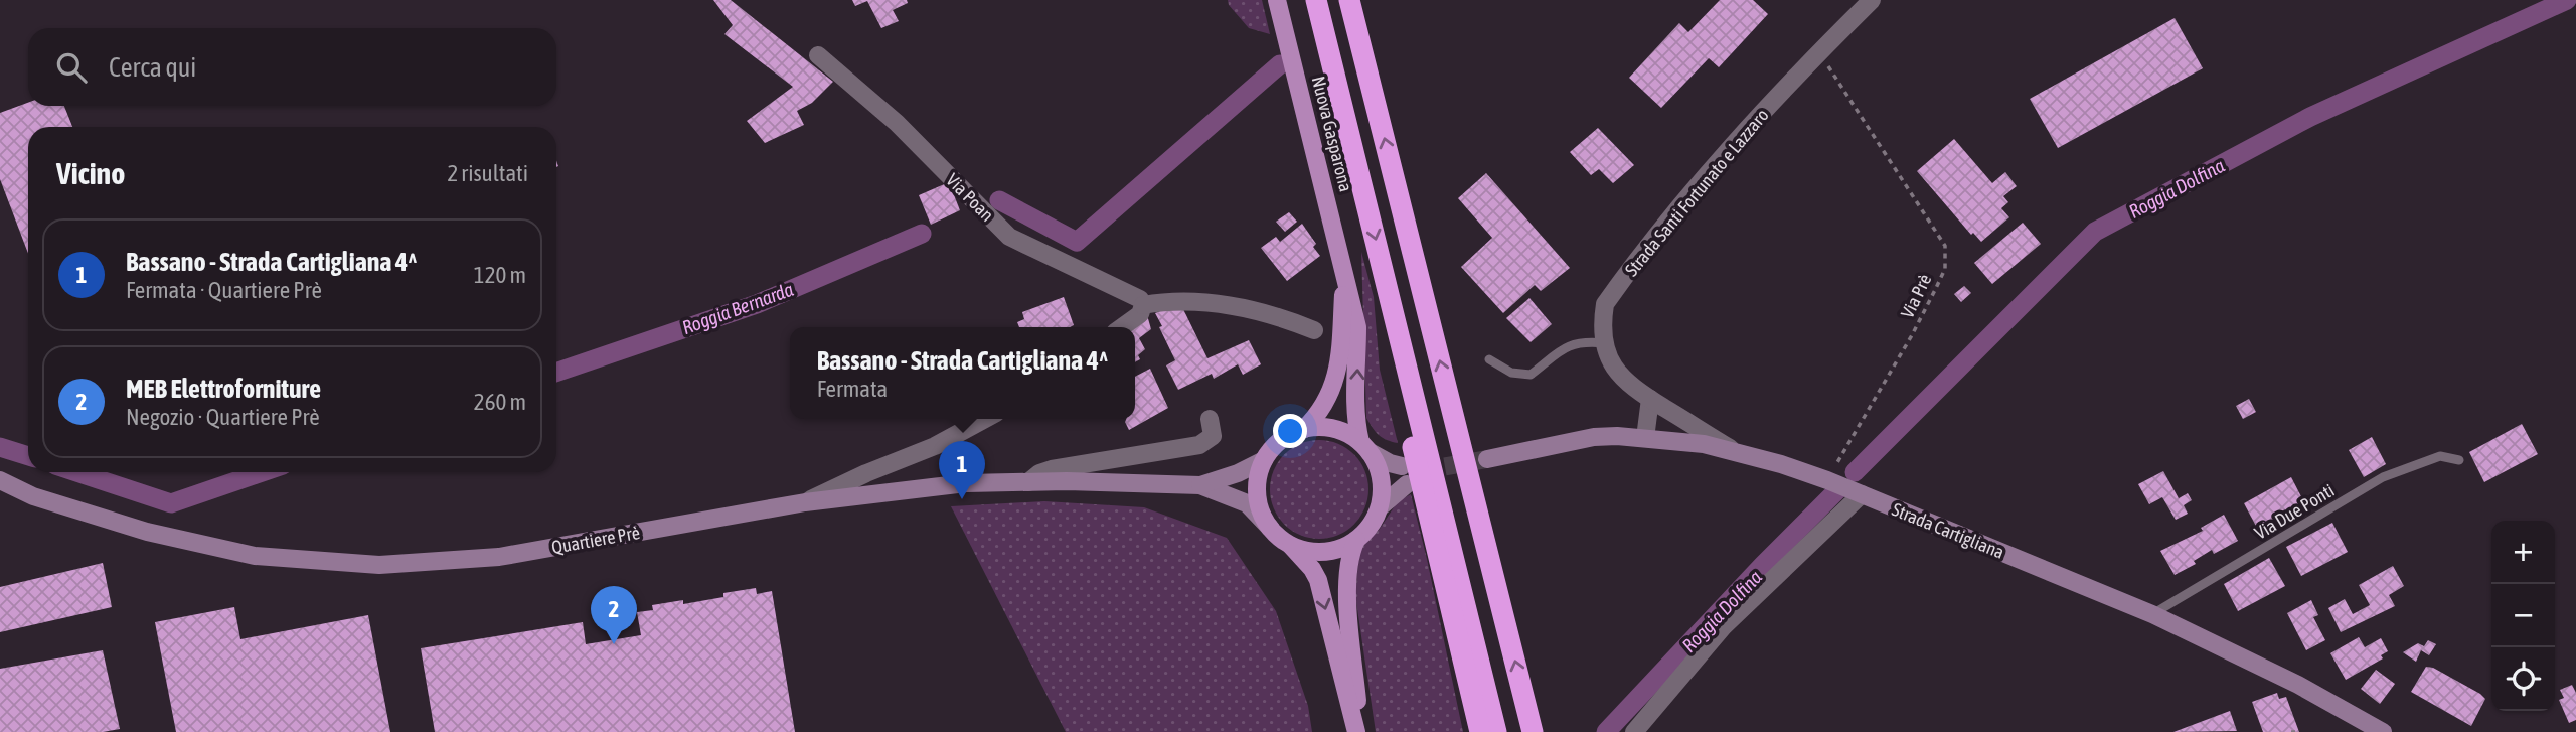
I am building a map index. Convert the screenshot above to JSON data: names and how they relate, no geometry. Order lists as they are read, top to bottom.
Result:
{
  "streets": {
    "main road": ["Nuova Gasparona"],
    "street": [
      "Strada Santi Fortunato e Lazzaro",
      "Via Poan",
      "Strada Cartigliana",
      "Quartiere Prè"
    ],
    "lane": ["Via Due Ponti"],
    "path": ["Via Prè"]
  },
  "crossings": [
    ["Nuova Gasparona", "Quartiere Prè"],
    ["Strada Santi Fortunato e Lazzaro", "Via Prè"],
    ["Strada Santi Fortunato e Lazzaro", "Strada Cartigliana"],
    ["Via Prè", "Strada Cartigliana"],
    ["Via Due Ponti", "Strada Cartigliana"]
  ],
  "water": ["Roggia Dolfina", "Roggia Bernarda"],
  "page": {
    "search": "Cerca qui",
    "heading": ["Vicino", "2 risultati"],
    "list": [
      {
        "mark": "1",
        "name": "Bassano - Strada Cartigliana 4^",
        "note": "Fermata · Quartiere Prè",
        "value": "120 m"
      },
      {
        "mark": "2",
        "name": "MEB Elettroforniture",
        "note": "Negozio · Quartiere Prè",
        "value": "260 m"
      }
    ],
    "popup": ["Bassano - Strada Cartigliana 4^", "Fermata"],
    "pins": ["1", "2"],
    "map_buttons": ["+", "−"]
  }
}
